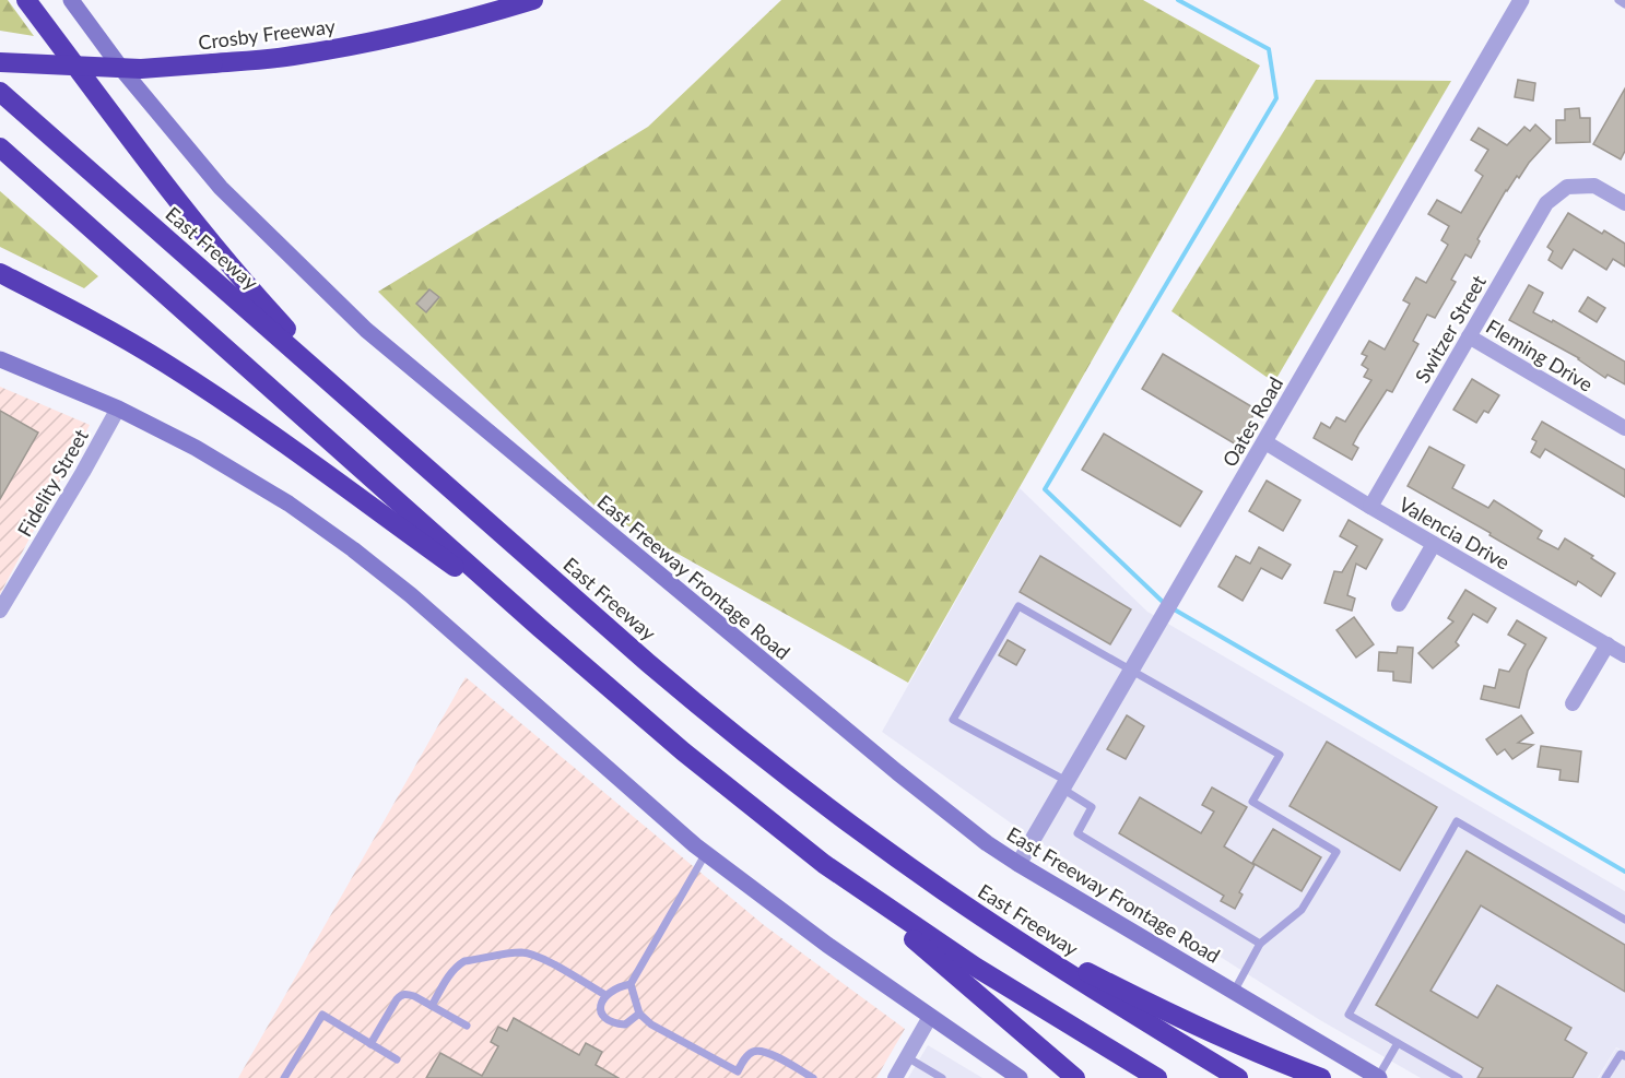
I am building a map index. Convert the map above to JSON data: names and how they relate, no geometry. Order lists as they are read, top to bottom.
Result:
{
  "streets": {
    "highway": ["Crosby Freeway", "East Freeway"],
    "main road": ["East Freeway Frontage Road"],
    "street": [
      "Switzer Street",
      "Fleming Drive",
      "Oates Road",
      "Fidelity Street",
      "Valencia Drive"
    ]
  },
  "crossings": [
    ["Switzer Street", "Fleming Drive"],
    ["Switzer Street", "Valencia Drive"],
    ["Oates Road", "Valencia Drive"],
    ["Oates Road", "East Freeway Frontage Road"]
  ]
}
